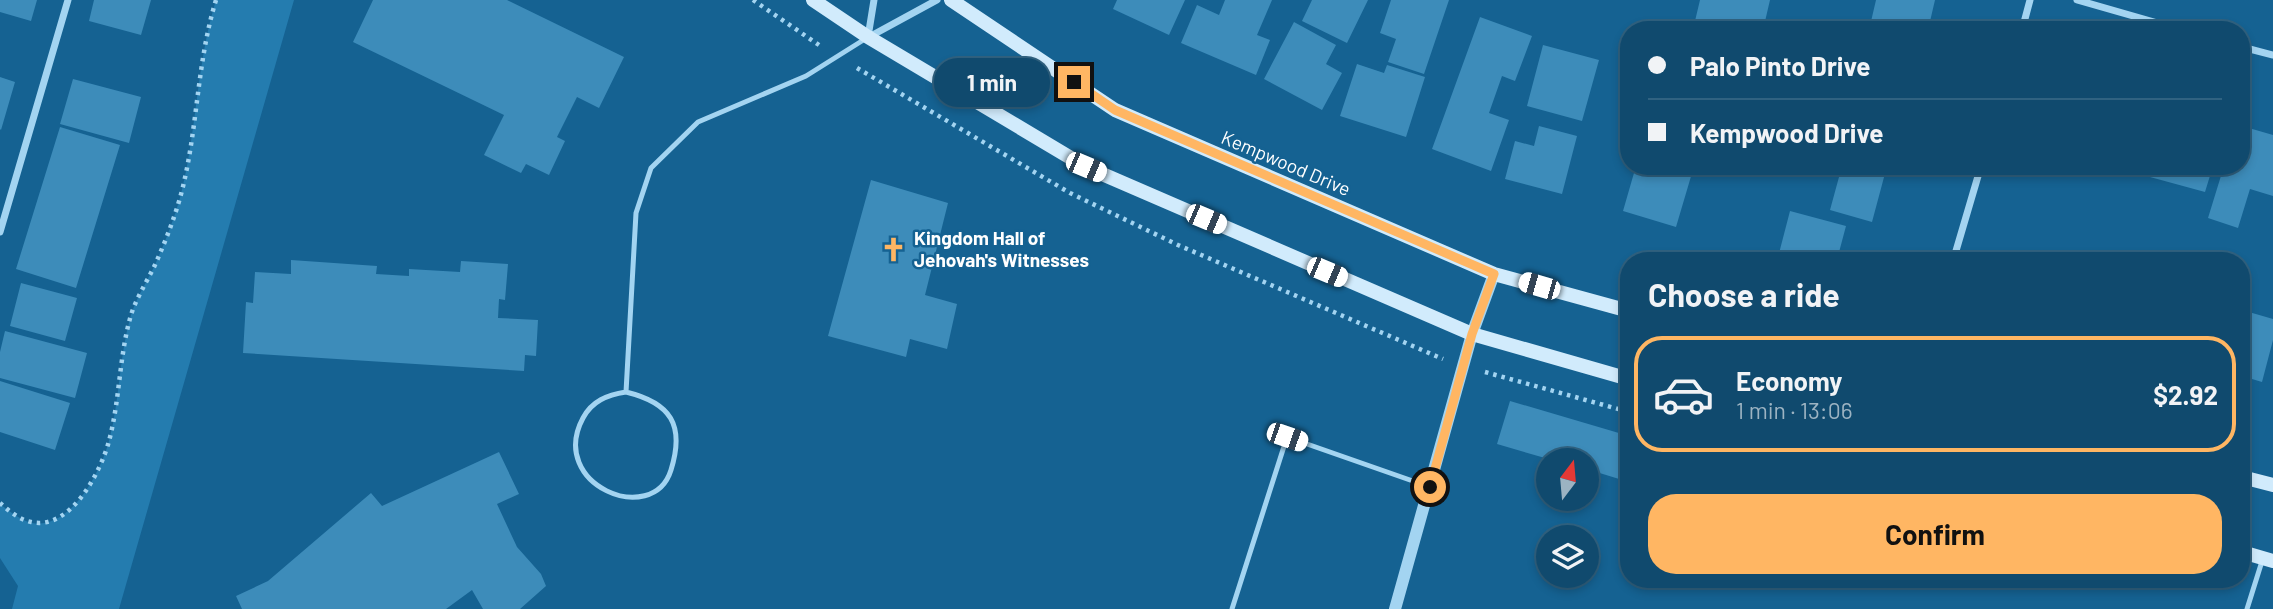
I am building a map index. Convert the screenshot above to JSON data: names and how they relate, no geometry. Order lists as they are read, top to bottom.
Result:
{
  "streets": {
    "main road": ["Kempwood Drive"]
  },
  "places": {
    "church": ["Kingdom Hall of Jehovah's Witnesses"]
  },
  "north": "top",
  "page": {
    "banner": ["Palo Pinto Drive", "Kempwood Drive"],
    "bubble": "1 min",
    "heading": "Choose a ride",
    "list": [
      {
        "name": "Economy",
        "note": "1 min · 13:06",
        "value": "$2.92"
      }
    ],
    "buttons": "Confirm"
  }
}
